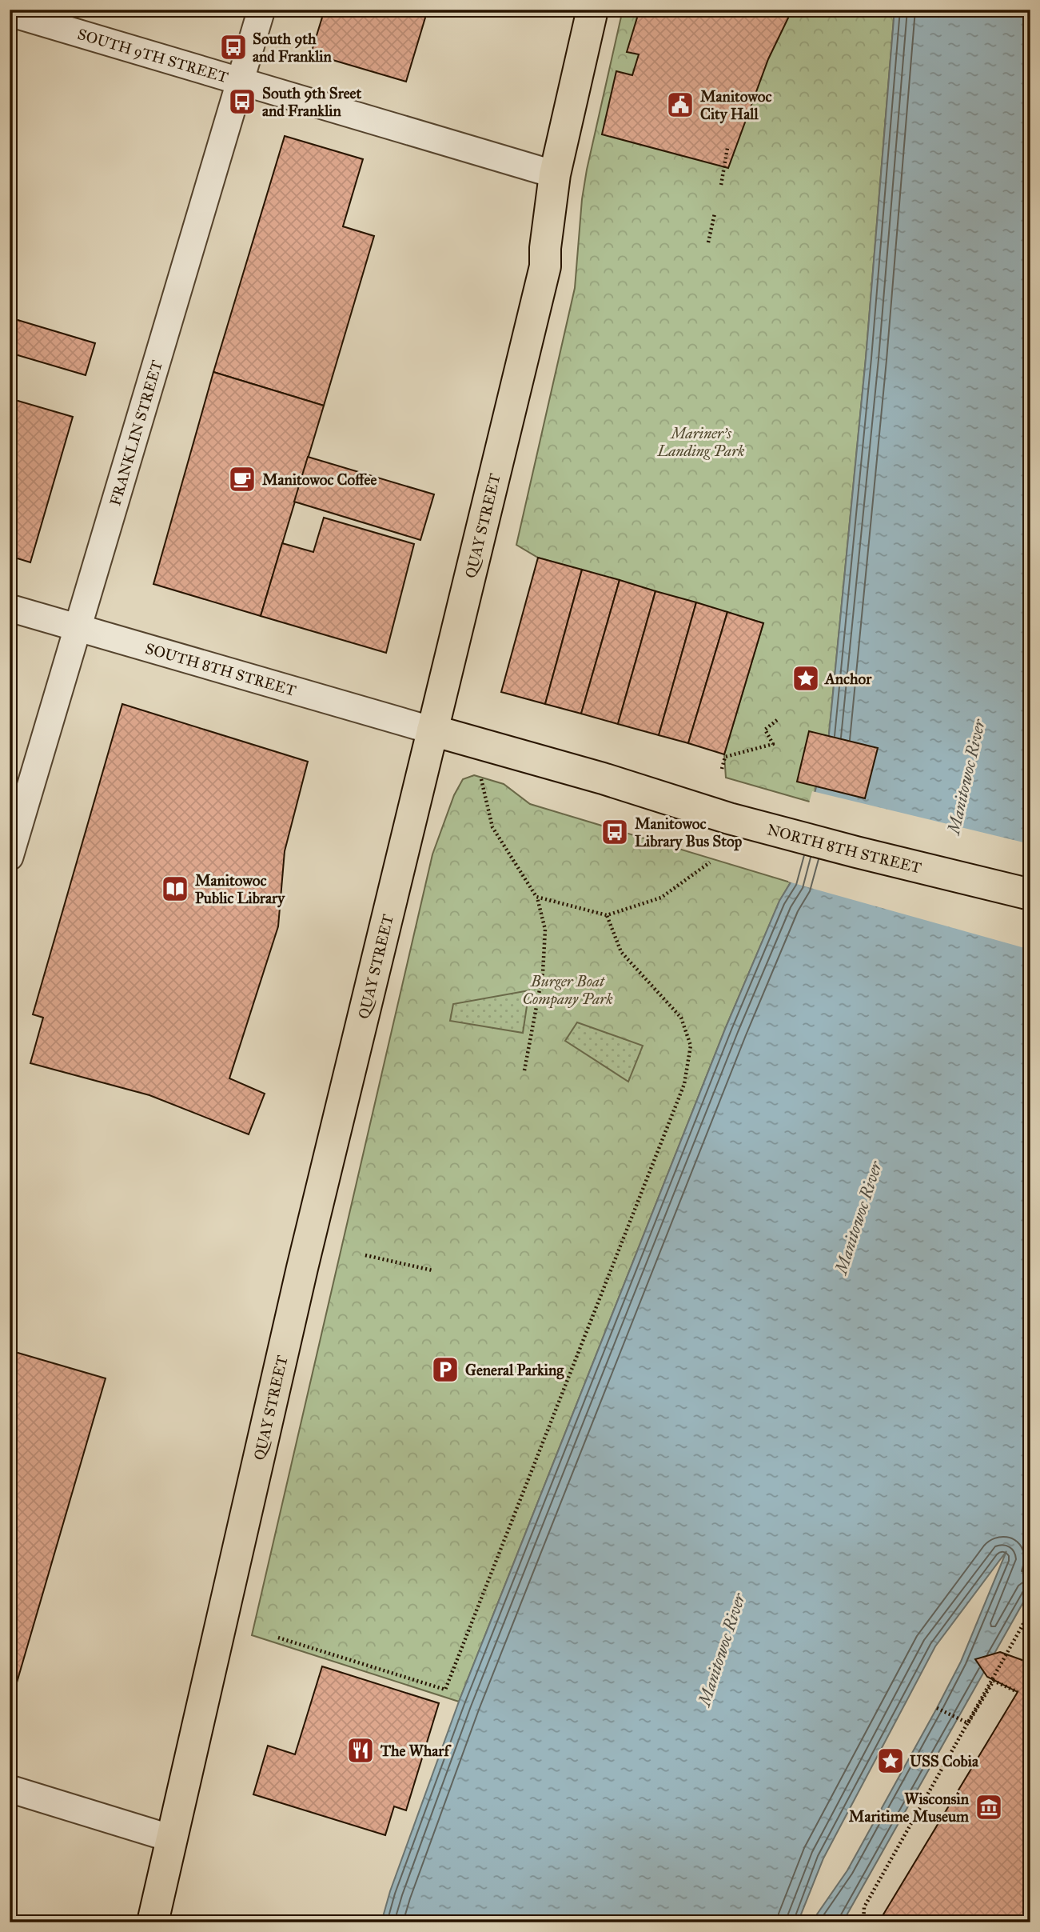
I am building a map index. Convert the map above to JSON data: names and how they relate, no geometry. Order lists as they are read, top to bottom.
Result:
{
  "streets": {
    "main road": ["QUAY STREET", "NORTH 8TH STREET"],
    "street": ["SOUTH 9TH STREET", "FRANKLIN STREET", "SOUTH 8TH STREET"]
  },
  "crossings": [
    ["SOUTH 9TH STREET", "FRANKLIN STREET"],
    ["SOUTH 9TH STREET", "QUAY STREET"],
    ["FRANKLIN STREET", "SOUTH 8TH STREET"],
    ["QUAY STREET", "SOUTH 8TH STREET"],
    ["QUAY STREET", "NORTH 8TH STREET"],
    ["SOUTH 8TH STREET", "NORTH 8TH STREET"]
  ],
  "water": ["Manitowoc River"],
  "parks": ["Mariner's Landing Park", "Burger Boat Company Park"],
  "places": {
    "bus stop": ["South 9th and Franklin", "South 9th Sreet and Franklin", "Manitowoc Library Bus Stop"],
    "public building": ["Manitowoc City Hall"],
    "cafe": ["Manitowoc Coffee"],
    "place": ["Anchor", "USS Cobia"],
    "library": ["Manitowoc Public Library"],
    "parking": ["General Parking"],
    "restaurant": ["The Wharf"],
    "museum": ["Wisconsin Maritime Museum"]
  }
}
